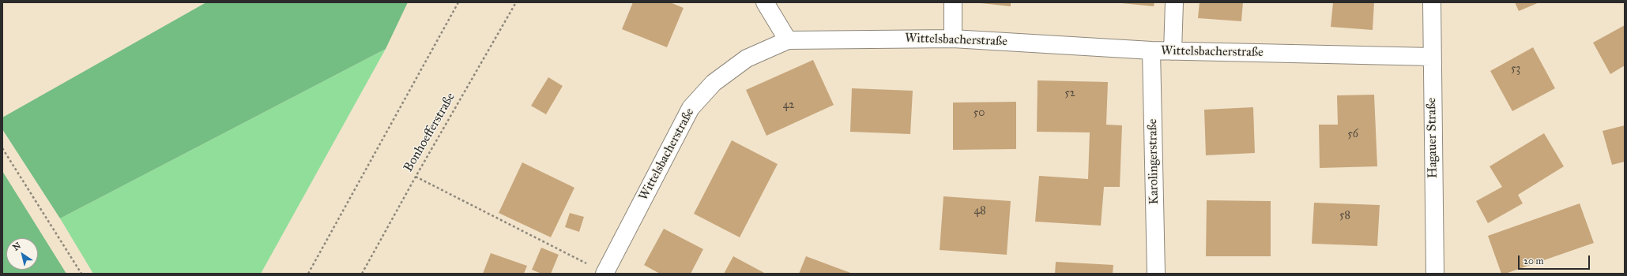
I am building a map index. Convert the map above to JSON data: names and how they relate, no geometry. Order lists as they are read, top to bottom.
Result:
{
  "streets": {
    "street": ["Wittelsbacherstraße", "Hagauer Straße", "Karolingerstraße"],
    "path": ["Bonhoefferstraße"]
  },
  "crossings": [
    ["Wittelsbacherstraße", "Hagauer Straße"],
    ["Wittelsbacherstraße", "Karolingerstraße"]
  ],
  "house_numbers": [
    "53",
    "52",
    "42",
    "50",
    "56",
    "48",
    "58"
  ],
  "scale_bar": "20 m",
  "north": "top left"
}
